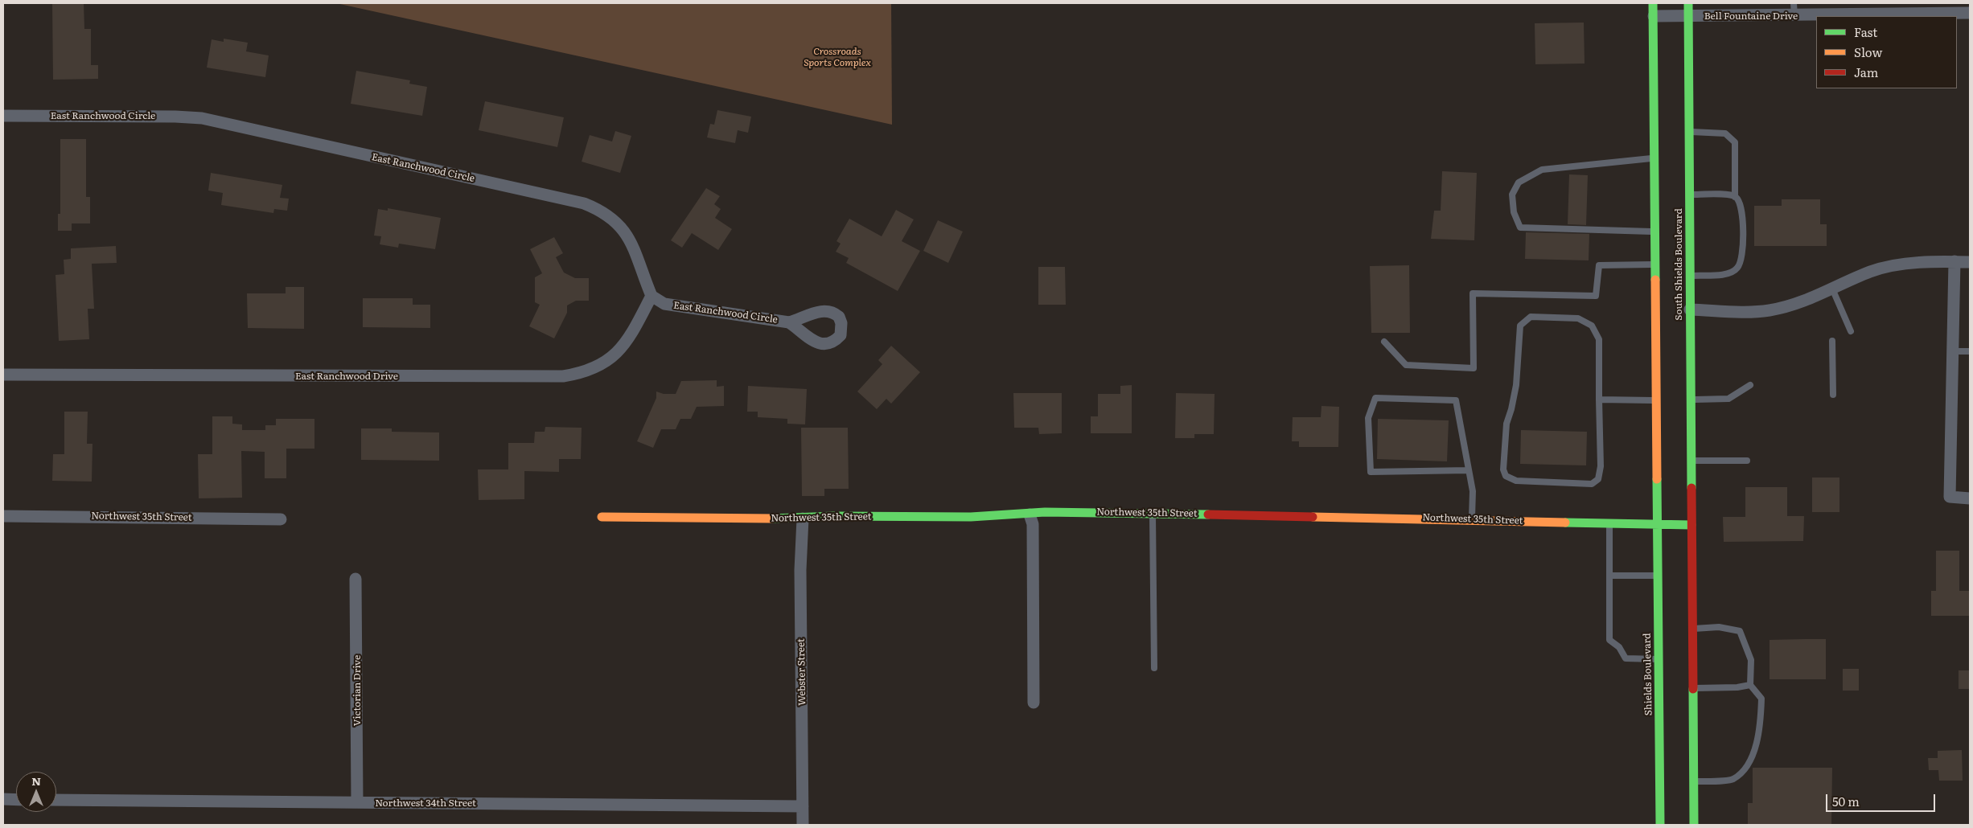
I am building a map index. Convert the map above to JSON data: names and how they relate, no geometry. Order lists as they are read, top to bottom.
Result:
{
  "streets": {
    "main road": ["South Shields Boulevard", "Northwest 35th Street", "Shields Boulevard"],
    "street": [
      "Bell Fountaine Drive",
      "East Ranchwood Circle",
      "East Ranchwood Drive",
      "Webster Street",
      "Victorian Drive",
      "Northwest 34th Street"
    ]
  },
  "crossings": [
    ["Bell Fountaine Drive", "South Shields Boulevard"],
    ["East Ranchwood Circle", "East Ranchwood Drive"],
    ["South Shields Boulevard", "Northwest 35th Street"],
    ["Northwest 35th Street", "Webster Street"],
    ["Northwest 35th Street", "Shields Boulevard"],
    ["Webster Street", "Northwest 34th Street"],
    ["Victorian Drive", "Northwest 34th Street"]
  ],
  "parks": ["Crossroads Sports Complex"],
  "legend": ["Fast", "Slow", "Jam"],
  "scale_bar": "50 m",
  "north": "top"
}
